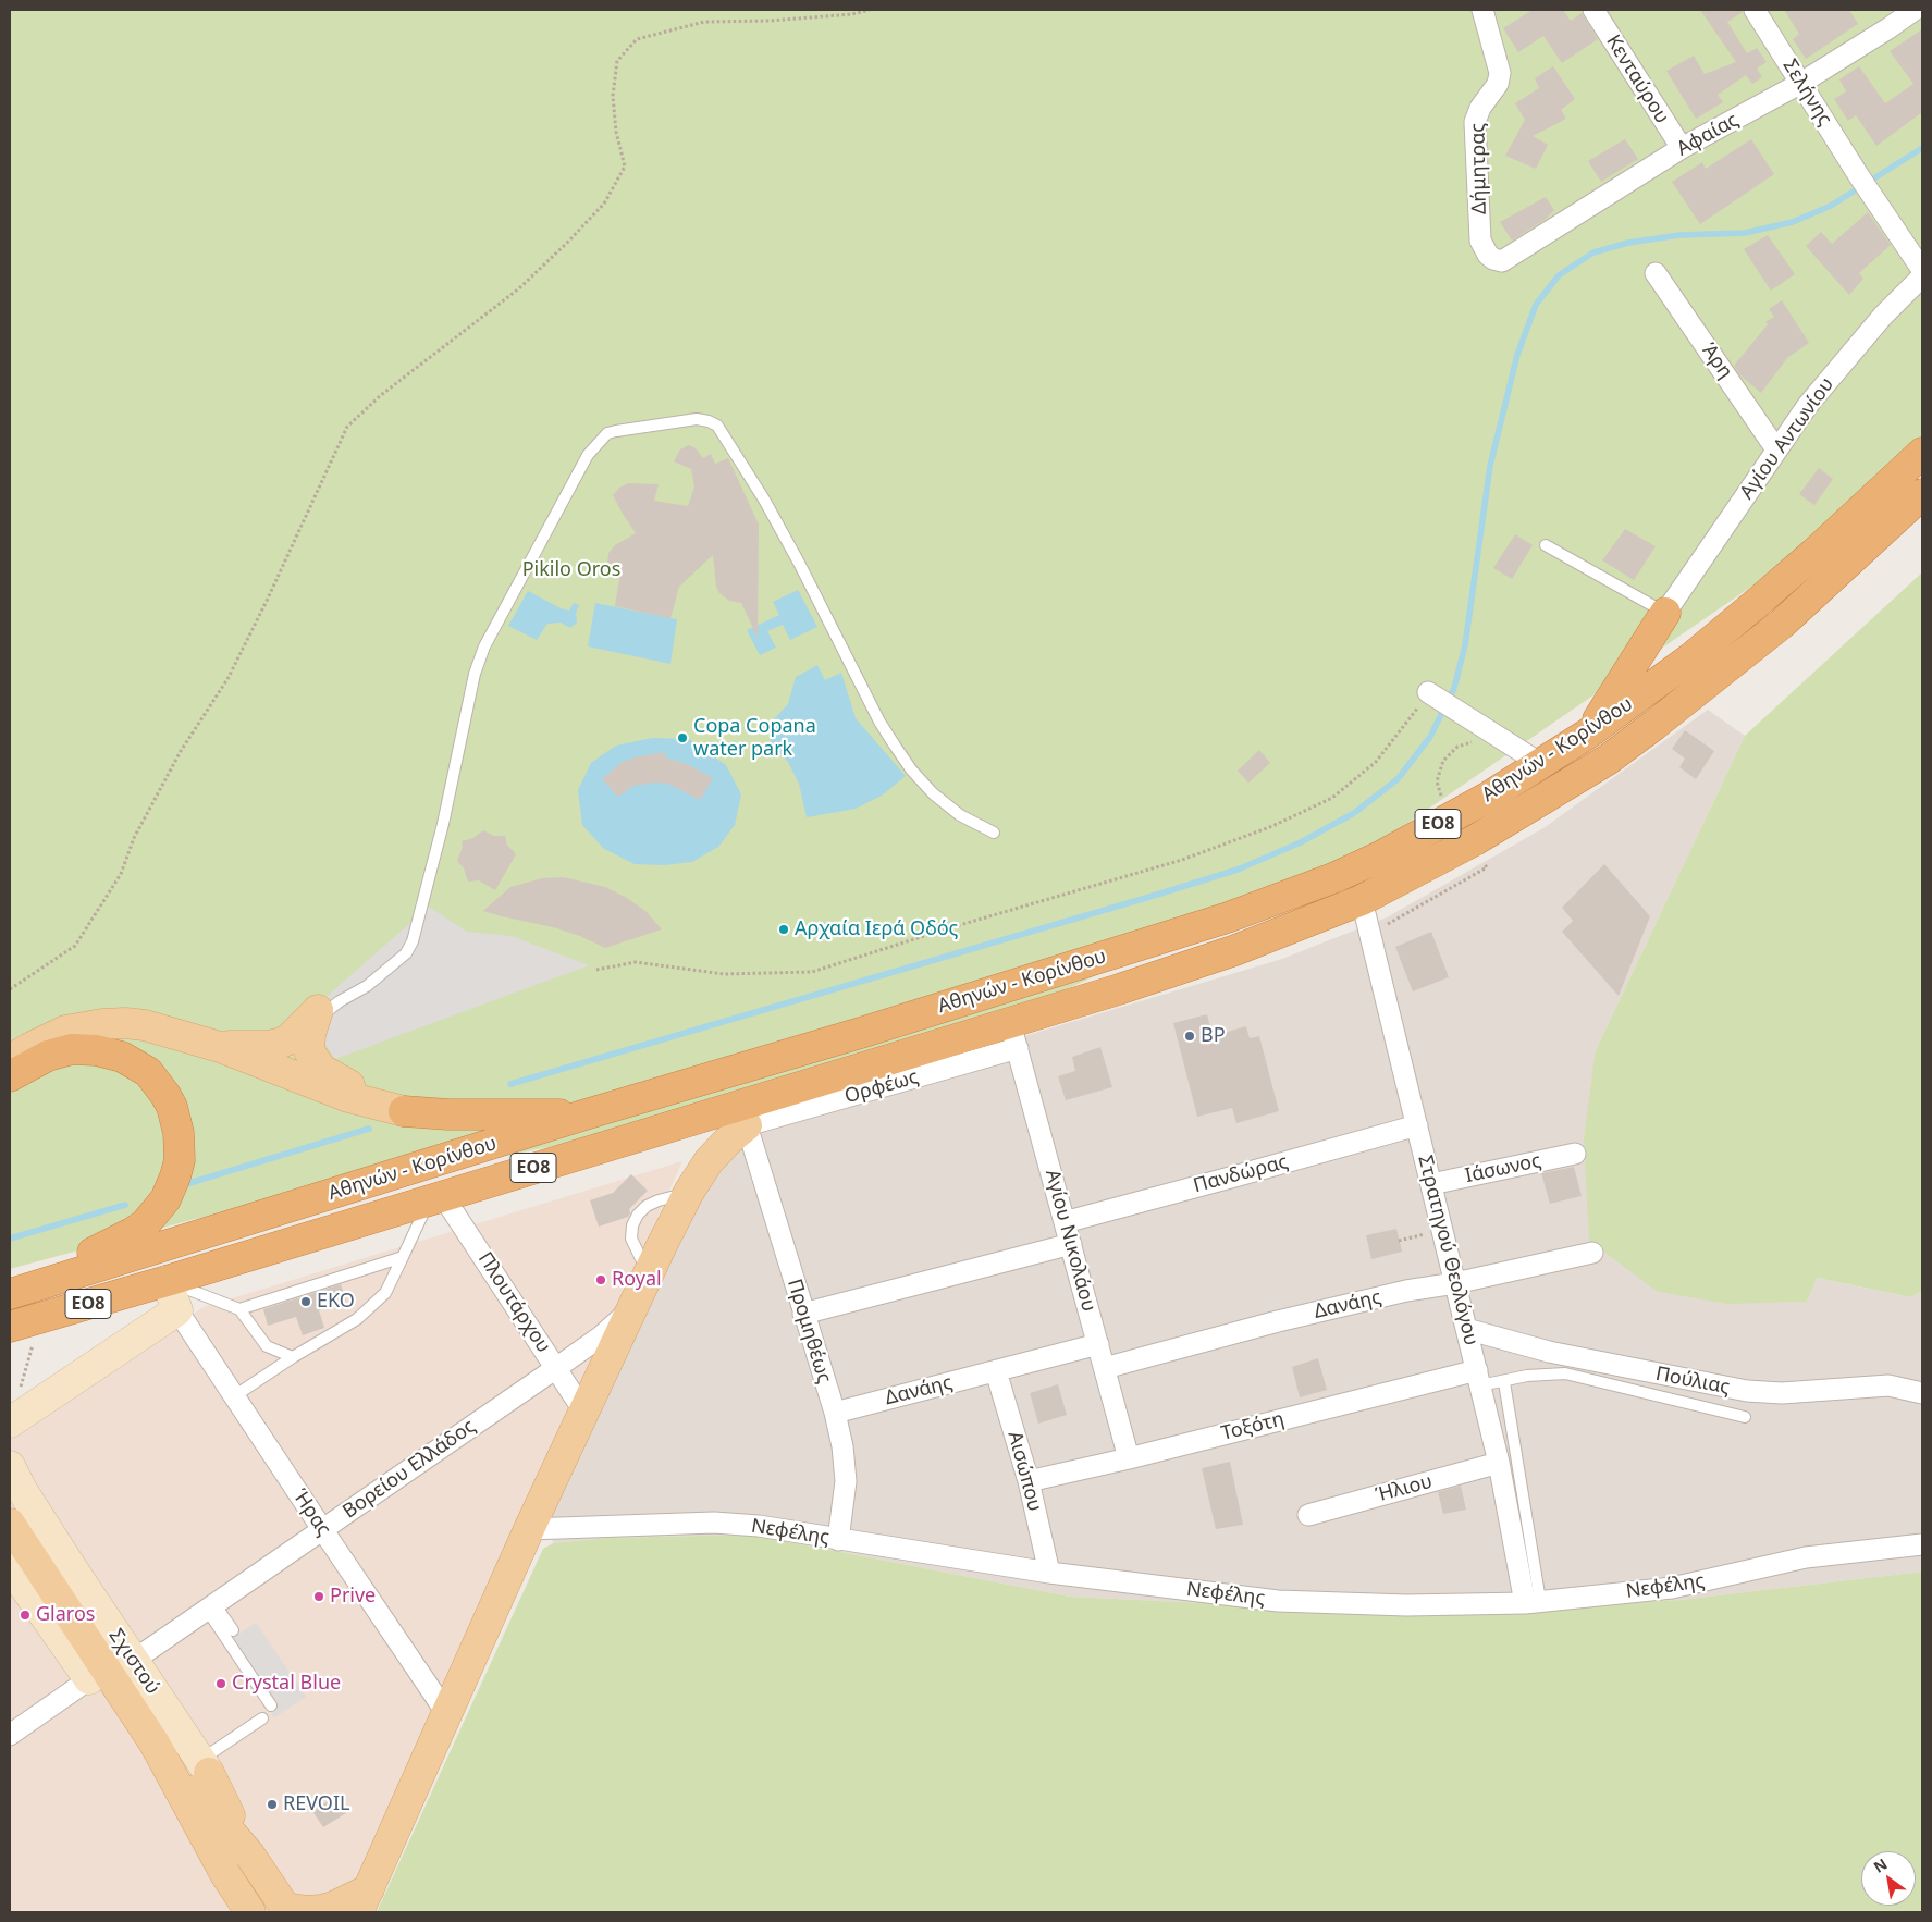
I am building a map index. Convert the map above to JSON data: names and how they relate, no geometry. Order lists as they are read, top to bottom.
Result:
{
  "streets": {
    "highway": ["Αθηνών - Κορίνθου", "ΕΟ8"],
    "main road": ["Σχιστού"],
    "street": [
      "Κενταύρου",
      "Σελήνης",
      "Αφαίας",
      "Δήμητρας",
      "Άρη",
      "Αγίου Αντωνίου",
      "Ορφέως",
      "Ιάσωνος",
      "Πανδώρας",
      "Αγίου Νικολάου",
      "Στρατηγού Θεολόγου",
      "Πλουτάρχου",
      "Δανάης",
      "Προμηθέως",
      "Πούλιας",
      "Τοξότη",
      "Βορείου Ελλάδος",
      "Αισώπου",
      "Ήλιου",
      "Ήρας",
      "Νεφέλης"
    ]
  },
  "crossings": [
    ["Κενταύρου", "Αφαίας"],
    ["Σελήνης", "Αφαίας"],
    ["Αφαίας", "Δήμητρας"],
    ["Άρη", "Αγίου Αντωνίου"],
    ["Αθηνών - Κορίνθου", "Ορφέως"],
    ["Αθηνών - Κορίνθου", "Αγίου Νικολάου"],
    ["Αθηνών - Κορίνθου", "Στρατηγού Θεολόγου"],
    ["Αθηνών - Κορίνθου", "Πλουτάρχου"],
    ["Αθηνών - Κορίνθου", "Ήρας"],
    ["Ορφέως", "Αγίου Νικολάου"],
    ["Ορφέως", "Προμηθέως"],
    ["Ιάσωνος", "Στρατηγού Θεολόγου"],
    ["Πανδώρας", "Αγίου Νικολάου"],
    ["Πανδώρας", "Στρατηγού Θεολόγου"],
    ["Αγίου Νικολάου", "Δανάης"],
    ["Αγίου Νικολάου", "Τοξότη"],
    ["Στρατηγού Θεολόγου", "Δανάης"],
    ["Στρατηγού Θεολόγου", "Πούλιας"],
    ["Στρατηγού Θεολόγου", "Τοξότη"],
    ["Στρατηγού Θεολόγου", "Ήλιου"],
    ["Στρατηγού Θεολόγου", "Νεφέλης"],
    ["Πλουτάρχου", "Βορείου Ελλάδος"],
    ["Δανάης", "Προμηθέως"],
    ["Δανάης", "Αισώπου"],
    ["Προμηθέως", "Νεφέλης"],
    ["Τοξότη", "Αισώπου"],
    ["Βορείου Ελλάδος", "Ήρας"],
    ["Βορείου Ελλάδος", "Σχιστού"],
    ["Αισώπου", "Νεφέλης"]
  ],
  "parks": ["Pikilo Oros"],
  "places": [
    "Copa Copana water park",
    "Αρχαία Ιερά Οδός",
    "BP",
    "Royal",
    "EKO",
    "Prive",
    "Glaros",
    "Crystal Blue",
    "REVOIL"
  ],
  "north": "top left"
}
